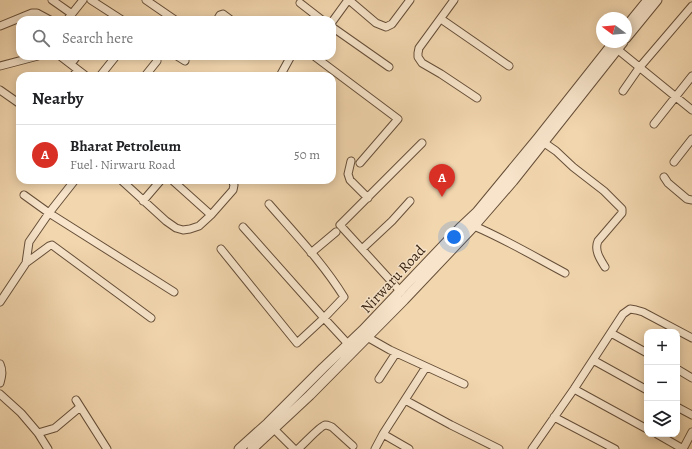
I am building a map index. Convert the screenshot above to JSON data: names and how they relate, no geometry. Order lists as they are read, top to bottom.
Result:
{
  "streets": {
    "street": ["Nirwaru Road"]
  },
  "north": "left",
  "page": {
    "search": "Search here",
    "heading": "Nearby",
    "list": [
      {
        "mark": "A",
        "name": "Bharat Petroleum",
        "note": "Fuel · Nirwaru Road",
        "value": "50 m"
      }
    ],
    "pins": "A",
    "map_buttons": ["+", "−"]
  }
}
